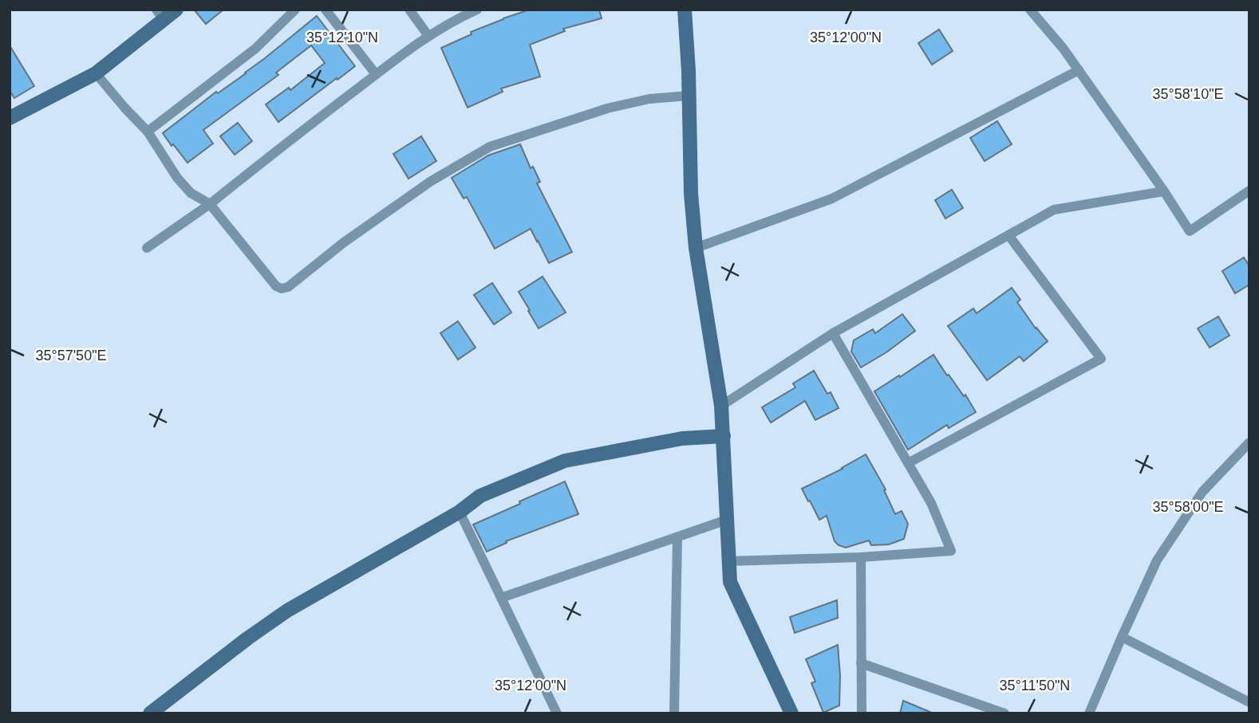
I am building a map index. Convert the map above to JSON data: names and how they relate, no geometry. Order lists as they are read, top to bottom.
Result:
{
  "coordinates": [
    "35°12'10\"N",
    "35°12'00\"N",
    "35°58'10\"E",
    "35°57'50\"E",
    "35°58'00\"E",
    "35°11'50\"N"
  ]
}
